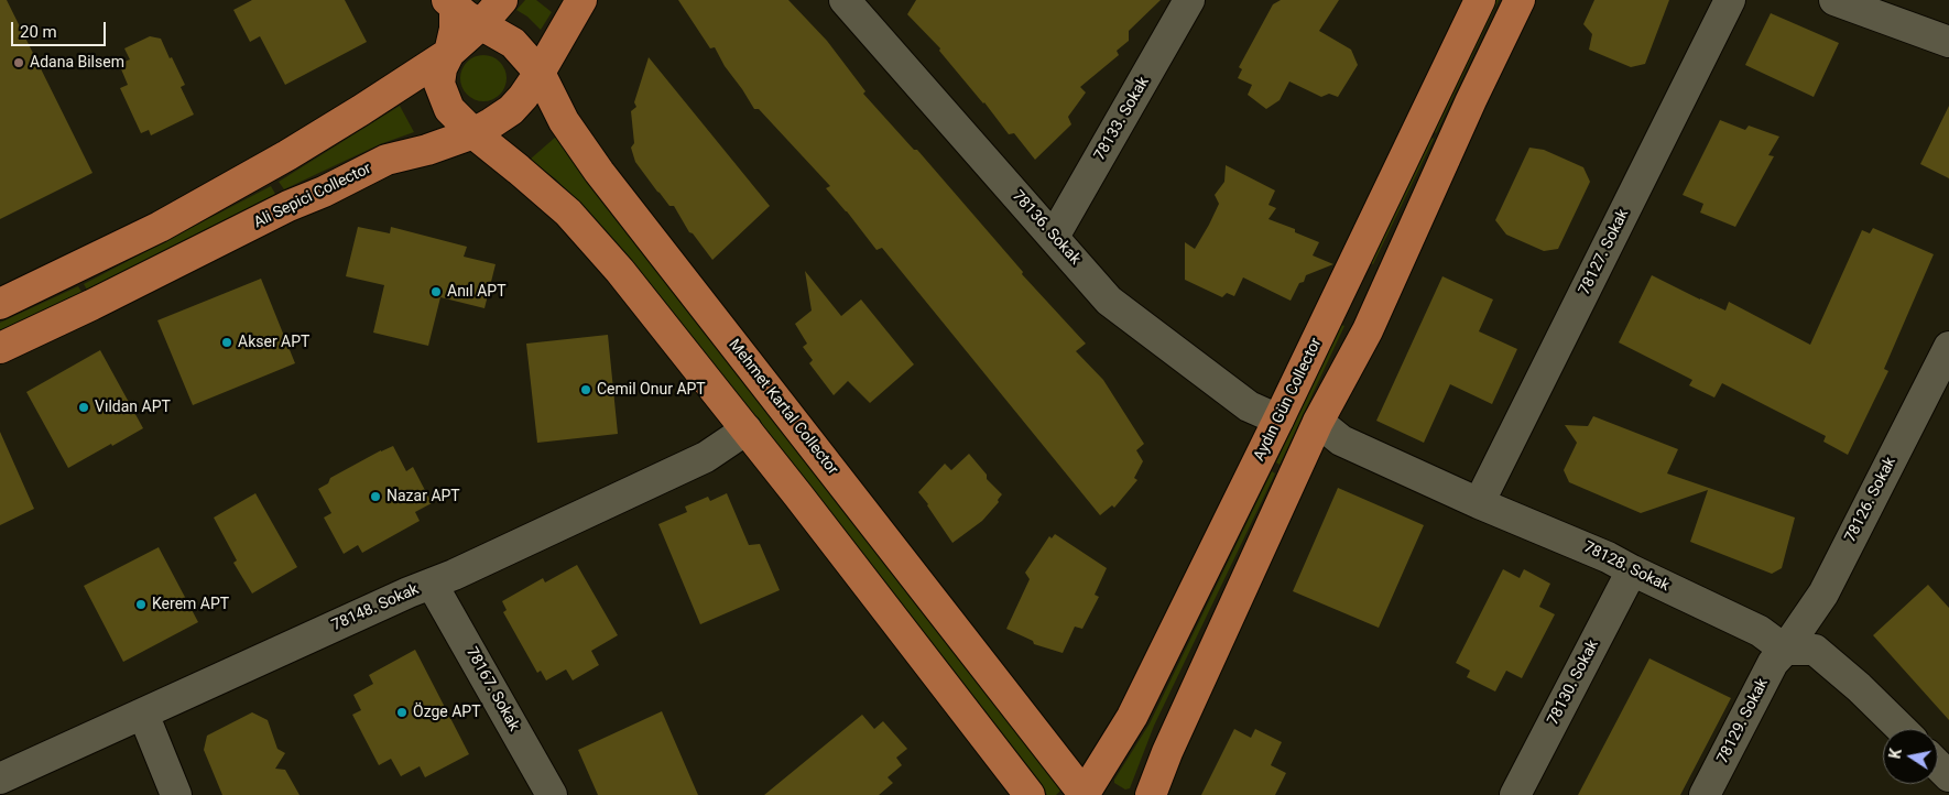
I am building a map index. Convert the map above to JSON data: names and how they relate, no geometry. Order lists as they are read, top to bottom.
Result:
{
  "streets": {
    "main road": ["Ali Sepici Collector", "Aydın Gün Collector", "Mehmet Kartal Collector"],
    "street": [
      "78133. Sokak",
      "78136. Sokak",
      "78127. Sokak",
      "78126. Sokak",
      "78128. Sokak",
      "78148. Sokak",
      "78130. Sokak",
      "78167. Sokak",
      "78129. Sokak"
    ]
  },
  "crossings": [
    ["78133. Sokak", "78136. Sokak"],
    ["Ali Sepici Collector", "Mehmet Kartal Collector"],
    ["78136. Sokak", "Aydın Gün Collector"],
    ["78127. Sokak", "78128. Sokak"],
    ["Aydın Gün Collector", "Mehmet Kartal Collector"],
    ["78126. Sokak", "78128. Sokak"],
    ["78126. Sokak", "78129. Sokak"],
    ["78128. Sokak", "78130. Sokak"],
    ["78128. Sokak", "78129. Sokak"],
    ["78148. Sokak", "78167. Sokak"]
  ],
  "places": [
    "Adana Bilsem",
    "Anıl APT",
    "Akser APT",
    "Cemil Onur APT",
    "Vıldan APT",
    "Nazar APT",
    "Kerem APT",
    "Özge APT"
  ],
  "scale_bar": "20 m",
  "north": "left"
}
